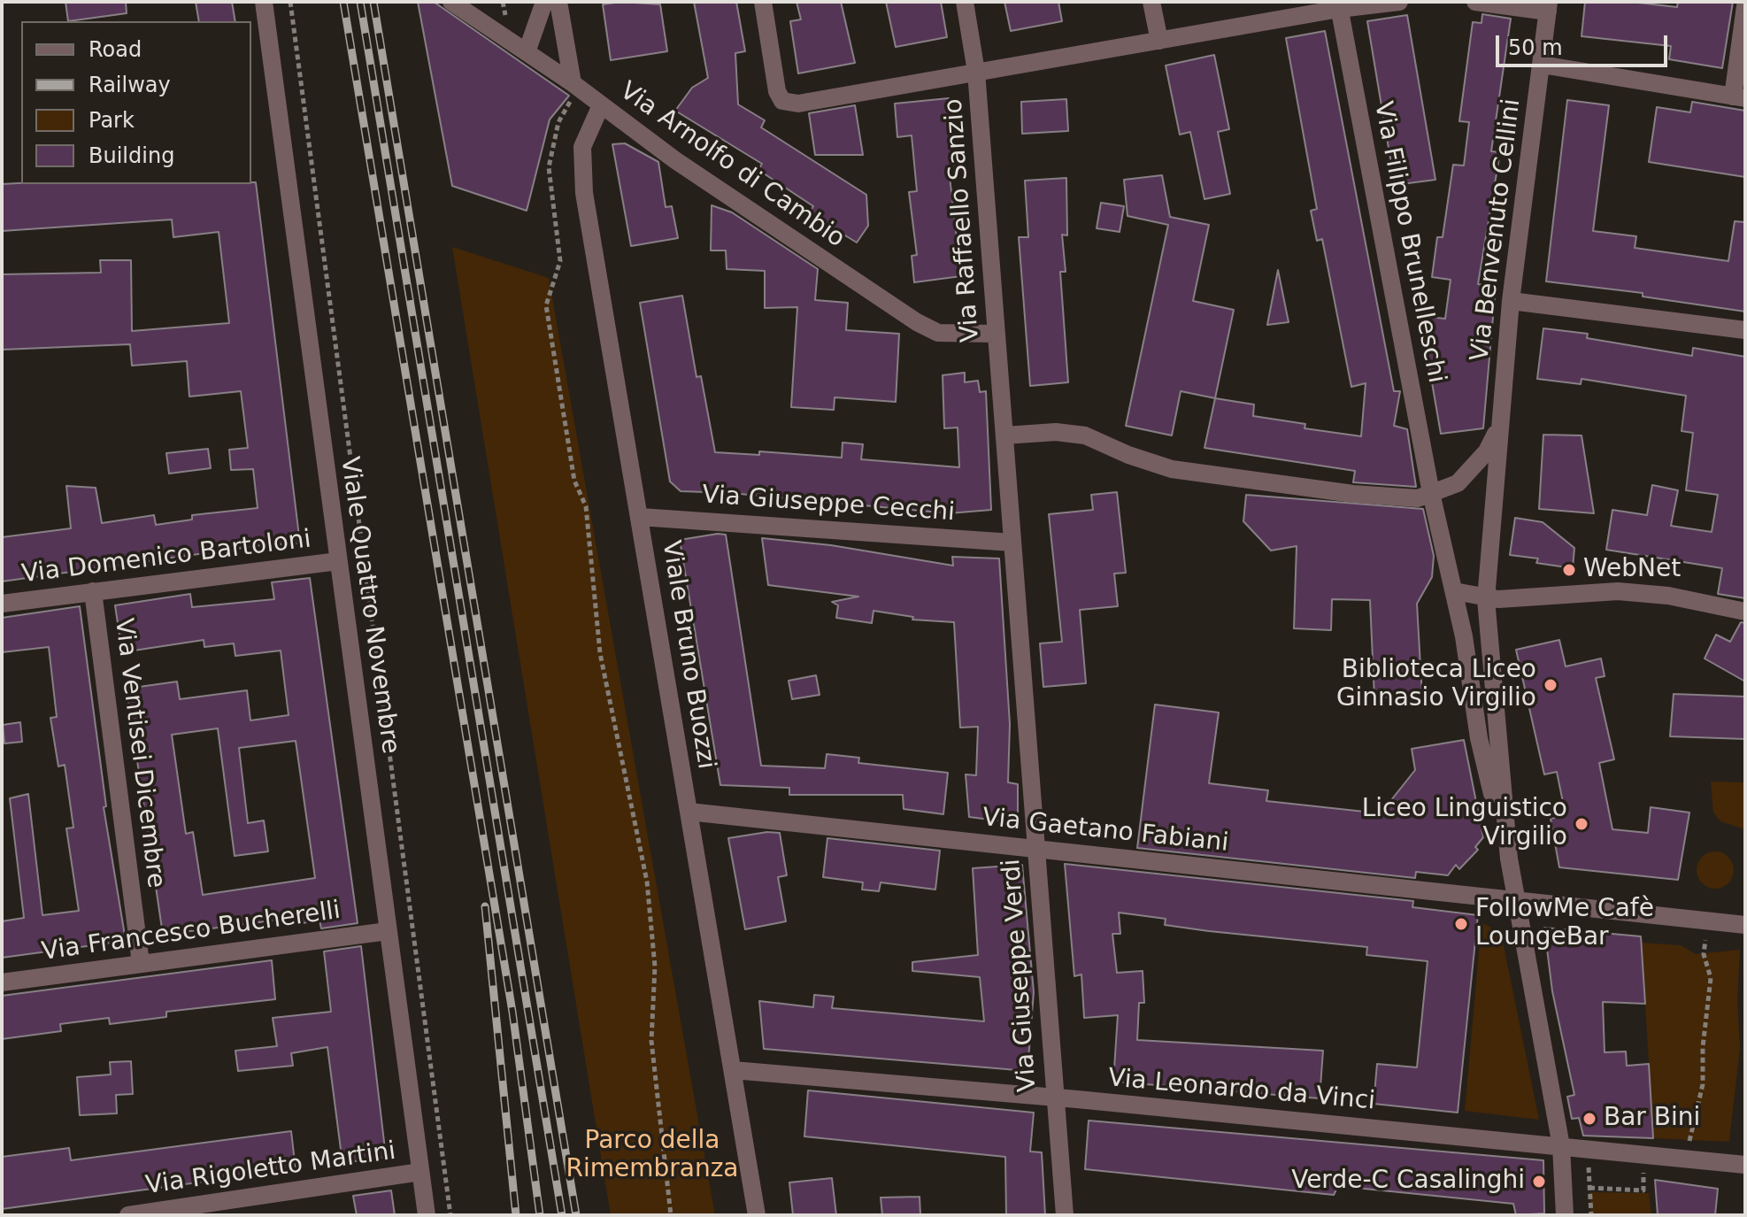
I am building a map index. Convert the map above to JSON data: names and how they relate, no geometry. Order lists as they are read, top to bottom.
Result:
{
  "streets": {
    "street": [
      "Via Arnolfo di Cambio",
      "Via Raffaello Sanzio",
      "Via Benvenuto Cellini",
      "Via Filippo Brunelleschi",
      "Via Giuseppe Cecchi",
      "Via Domenico Bartoloni",
      "Viale Quattro Novembre",
      "Viale Bruno Buozzi",
      "Via Ventisei Dicembre",
      "Via Gaetano Fabiani",
      "Via Francesco Bucherelli",
      "Via Giuseppe Verdi",
      "Via Leonardo da Vinci",
      "Via Rigoletto Martini"
    ]
  },
  "crossings": [
    ["Via Arnolfo di Cambio", "Via Raffaello Sanzio"],
    ["Via Arnolfo di Cambio", "Viale Bruno Buozzi"],
    ["Via Raffaello Sanzio", "Via Giuseppe Verdi"],
    ["Via Giuseppe Cecchi", "Viale Bruno Buozzi"],
    ["Via Giuseppe Cecchi", "Via Giuseppe Verdi"],
    ["Via Domenico Bartoloni", "Viale Quattro Novembre"],
    ["Via Domenico Bartoloni", "Via Ventisei Dicembre"],
    ["Viale Quattro Novembre", "Via Francesco Bucherelli"],
    ["Viale Quattro Novembre", "Via Rigoletto Martini"],
    ["Viale Bruno Buozzi", "Via Gaetano Fabiani"],
    ["Viale Bruno Buozzi", "Via Leonardo da Vinci"],
    ["Via Ventisei Dicembre", "Via Francesco Bucherelli"],
    ["Via Gaetano Fabiani", "Via Giuseppe Verdi"],
    ["Via Giuseppe Verdi", "Via Leonardo da Vinci"]
  ],
  "parks": ["Parco della Rimembranza"],
  "places": [
    "WebNet",
    "Biblioteca Liceo Ginnasio Virgilio",
    "Liceo Linguistico Virgilio",
    "FollowMe Cafè LoungeBar",
    "Bar Bini",
    "Verde-C Casalinghi"
  ],
  "legend": [
    "Road",
    "Railway",
    "Park",
    "Building"
  ],
  "scale_bar": "50 m"
}
